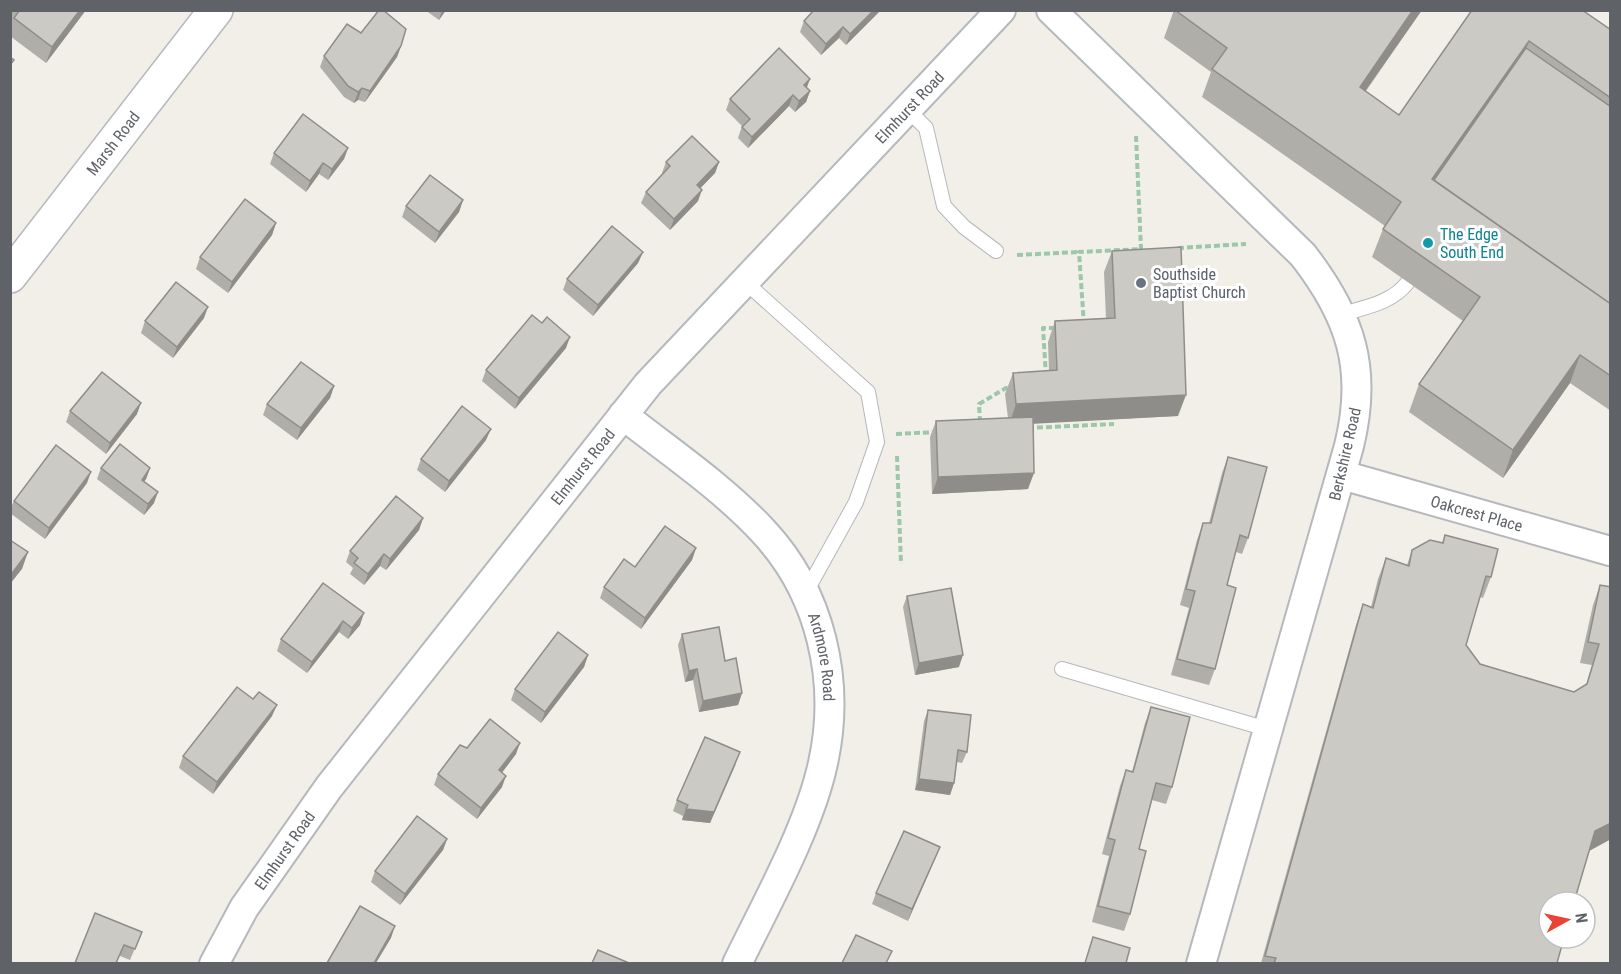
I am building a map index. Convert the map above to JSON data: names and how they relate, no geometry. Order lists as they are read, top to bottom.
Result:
{
  "streets": {
    "street": [
      "Elmhurst Road",
      "Marsh Road",
      "Berkshire Road",
      "Oakcrest Place",
      "Ardmore Road"
    ]
  },
  "crossings": [
    ["Elmhurst Road", "Ardmore Road"],
    ["Berkshire Road", "Oakcrest Place"]
  ],
  "places": ["The Edge South End", "Southside Baptist Church"],
  "north": "right"
}
